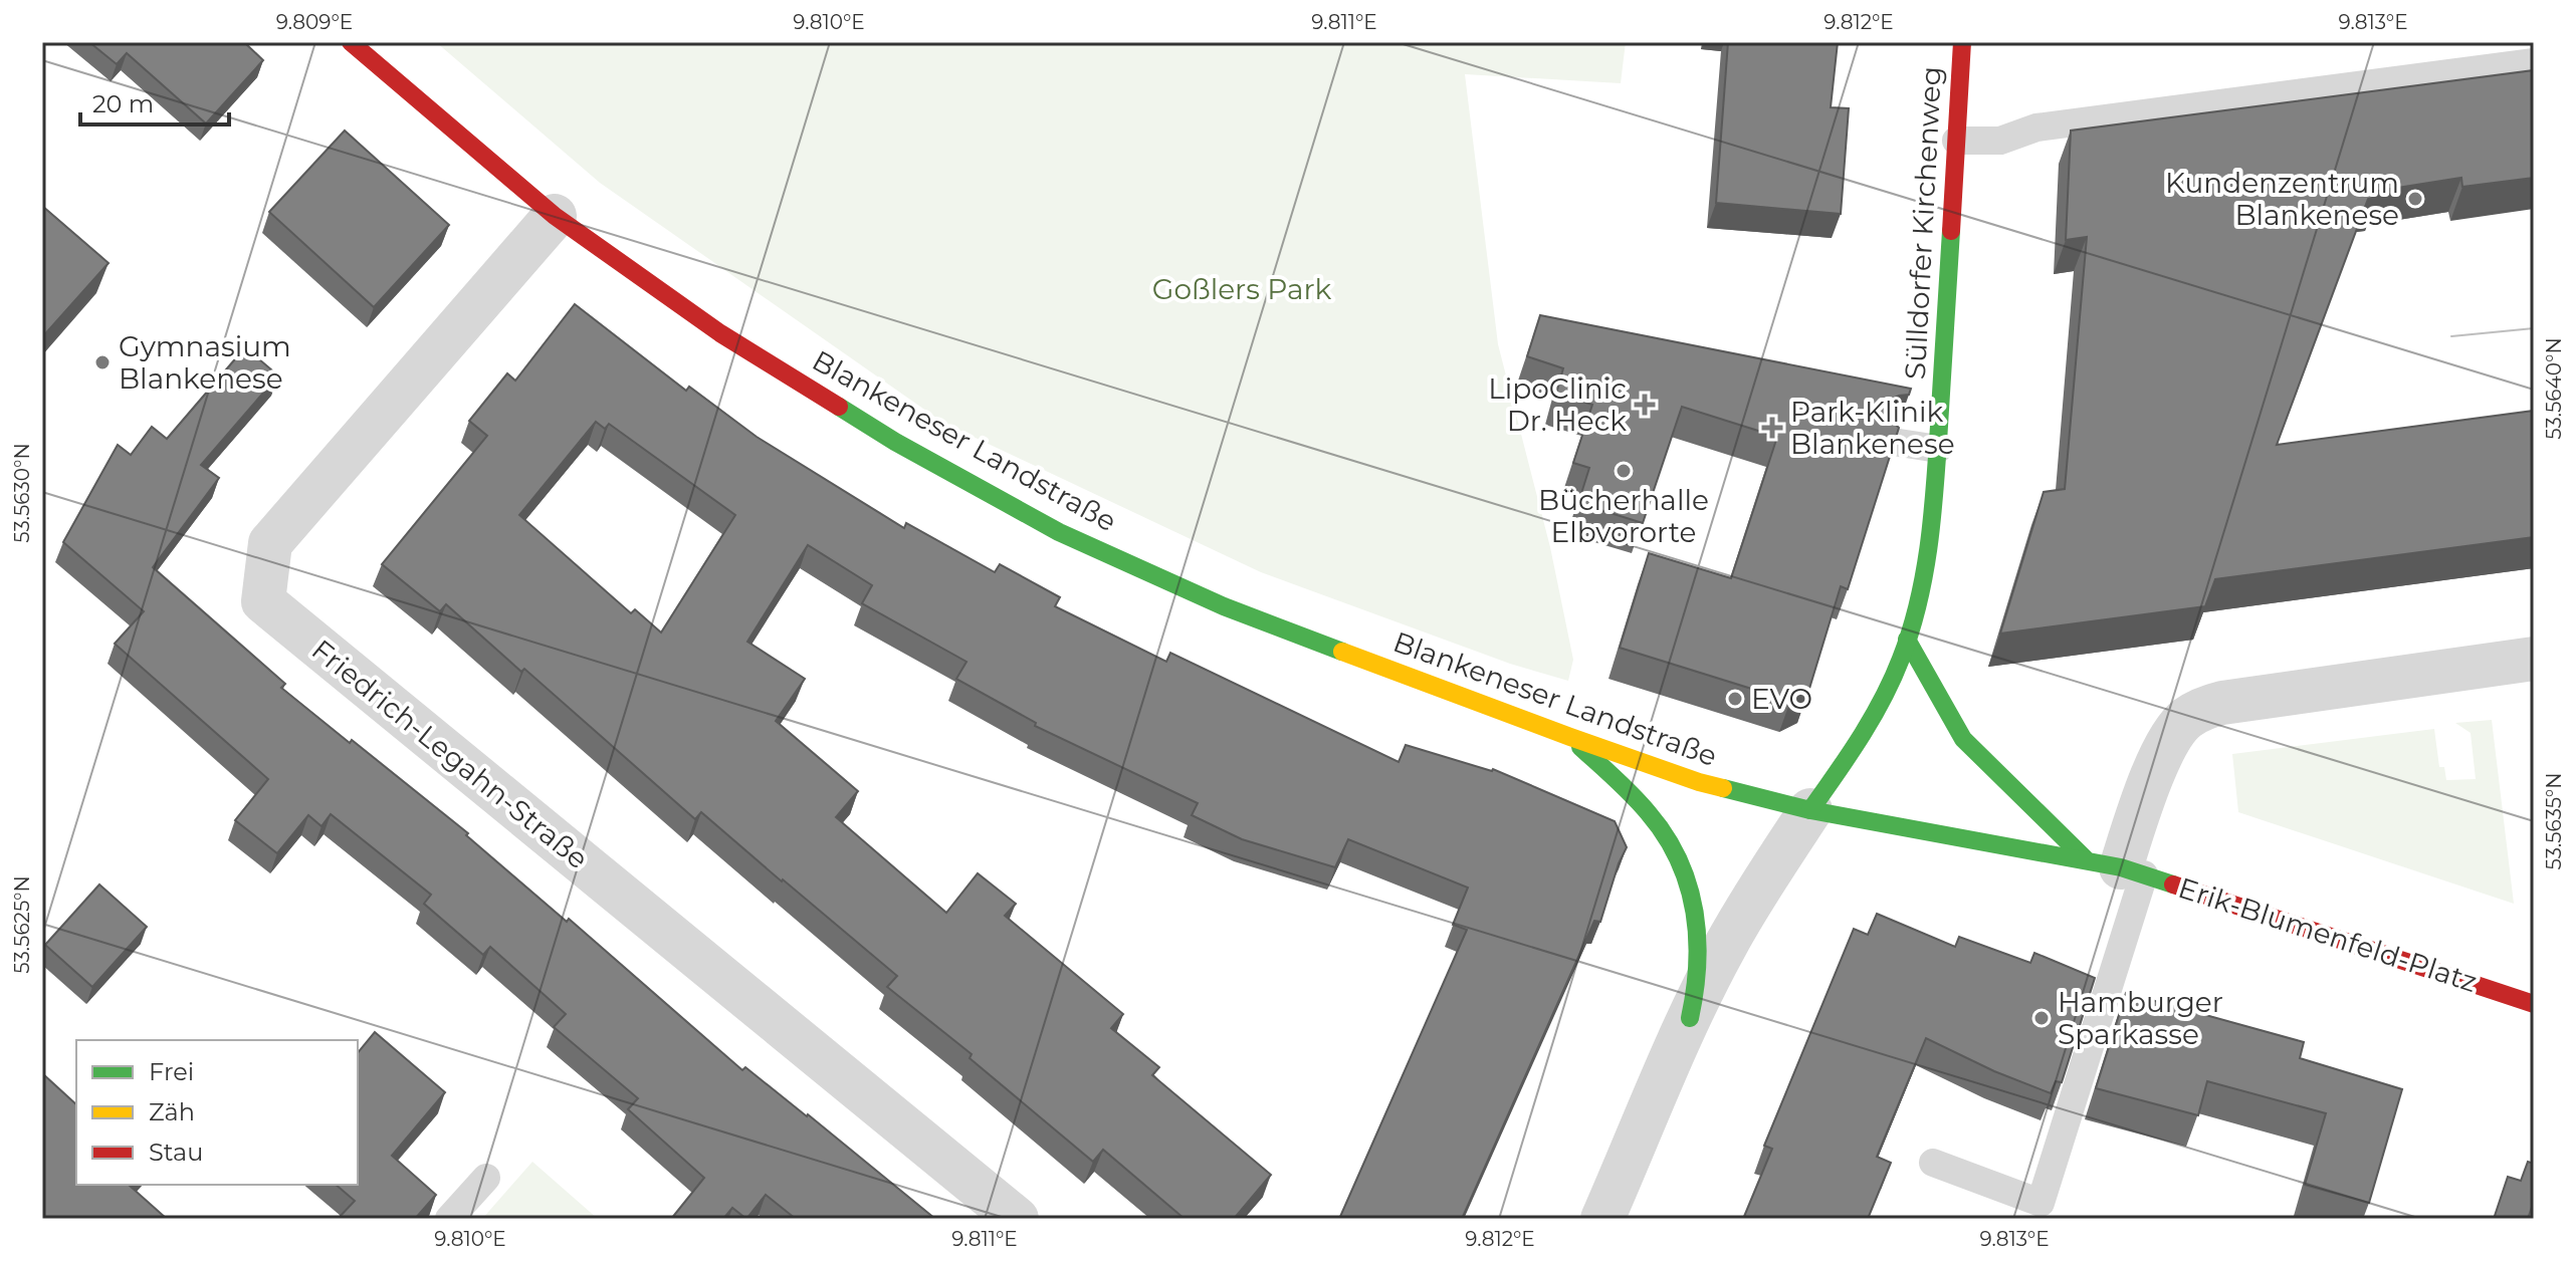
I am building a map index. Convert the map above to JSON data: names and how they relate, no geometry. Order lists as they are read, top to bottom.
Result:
{
  "streets": {
    "main road": ["Sülldorfer Kirchenweg", "Blankeneser Landstraße", "Erik-Blumenfeld-Platz"],
    "street": ["Friedrich-Legahn-Straße"]
  },
  "crossings": [
    ["Sülldorfer Kirchenweg", "Blankeneser Landstraße"],
    ["Sülldorfer Kirchenweg", "Erik-Blumenfeld-Platz"],
    ["Blankeneser Landstraße", "Friedrich-Legahn-Straße"],
    ["Blankeneser Landstraße", "Erik-Blumenfeld-Platz"]
  ],
  "parks": ["Goßlers Park"],
  "places": {
    "other": [
      "Kundenzentrum Blankenese",
      "Gymnasium Blankenese",
      "Bücherhalle Elbvororte",
      "EVO",
      "Hamburger Sparkasse"
    ],
    "health": ["LipoClinic Dr. Heck", "Park-Klinik Blankenese"]
  },
  "legend": ["Frei", "Zäh", "Stau"],
  "scale_bar": "20 m",
  "coordinates": [
    "9.809°E",
    "9.810°E",
    "9.811°E",
    "9.812°E",
    "9.813°E",
    "53.5640°N",
    "53.5630°N",
    "53.5635°N",
    "53.5625°N"
  ]
}
